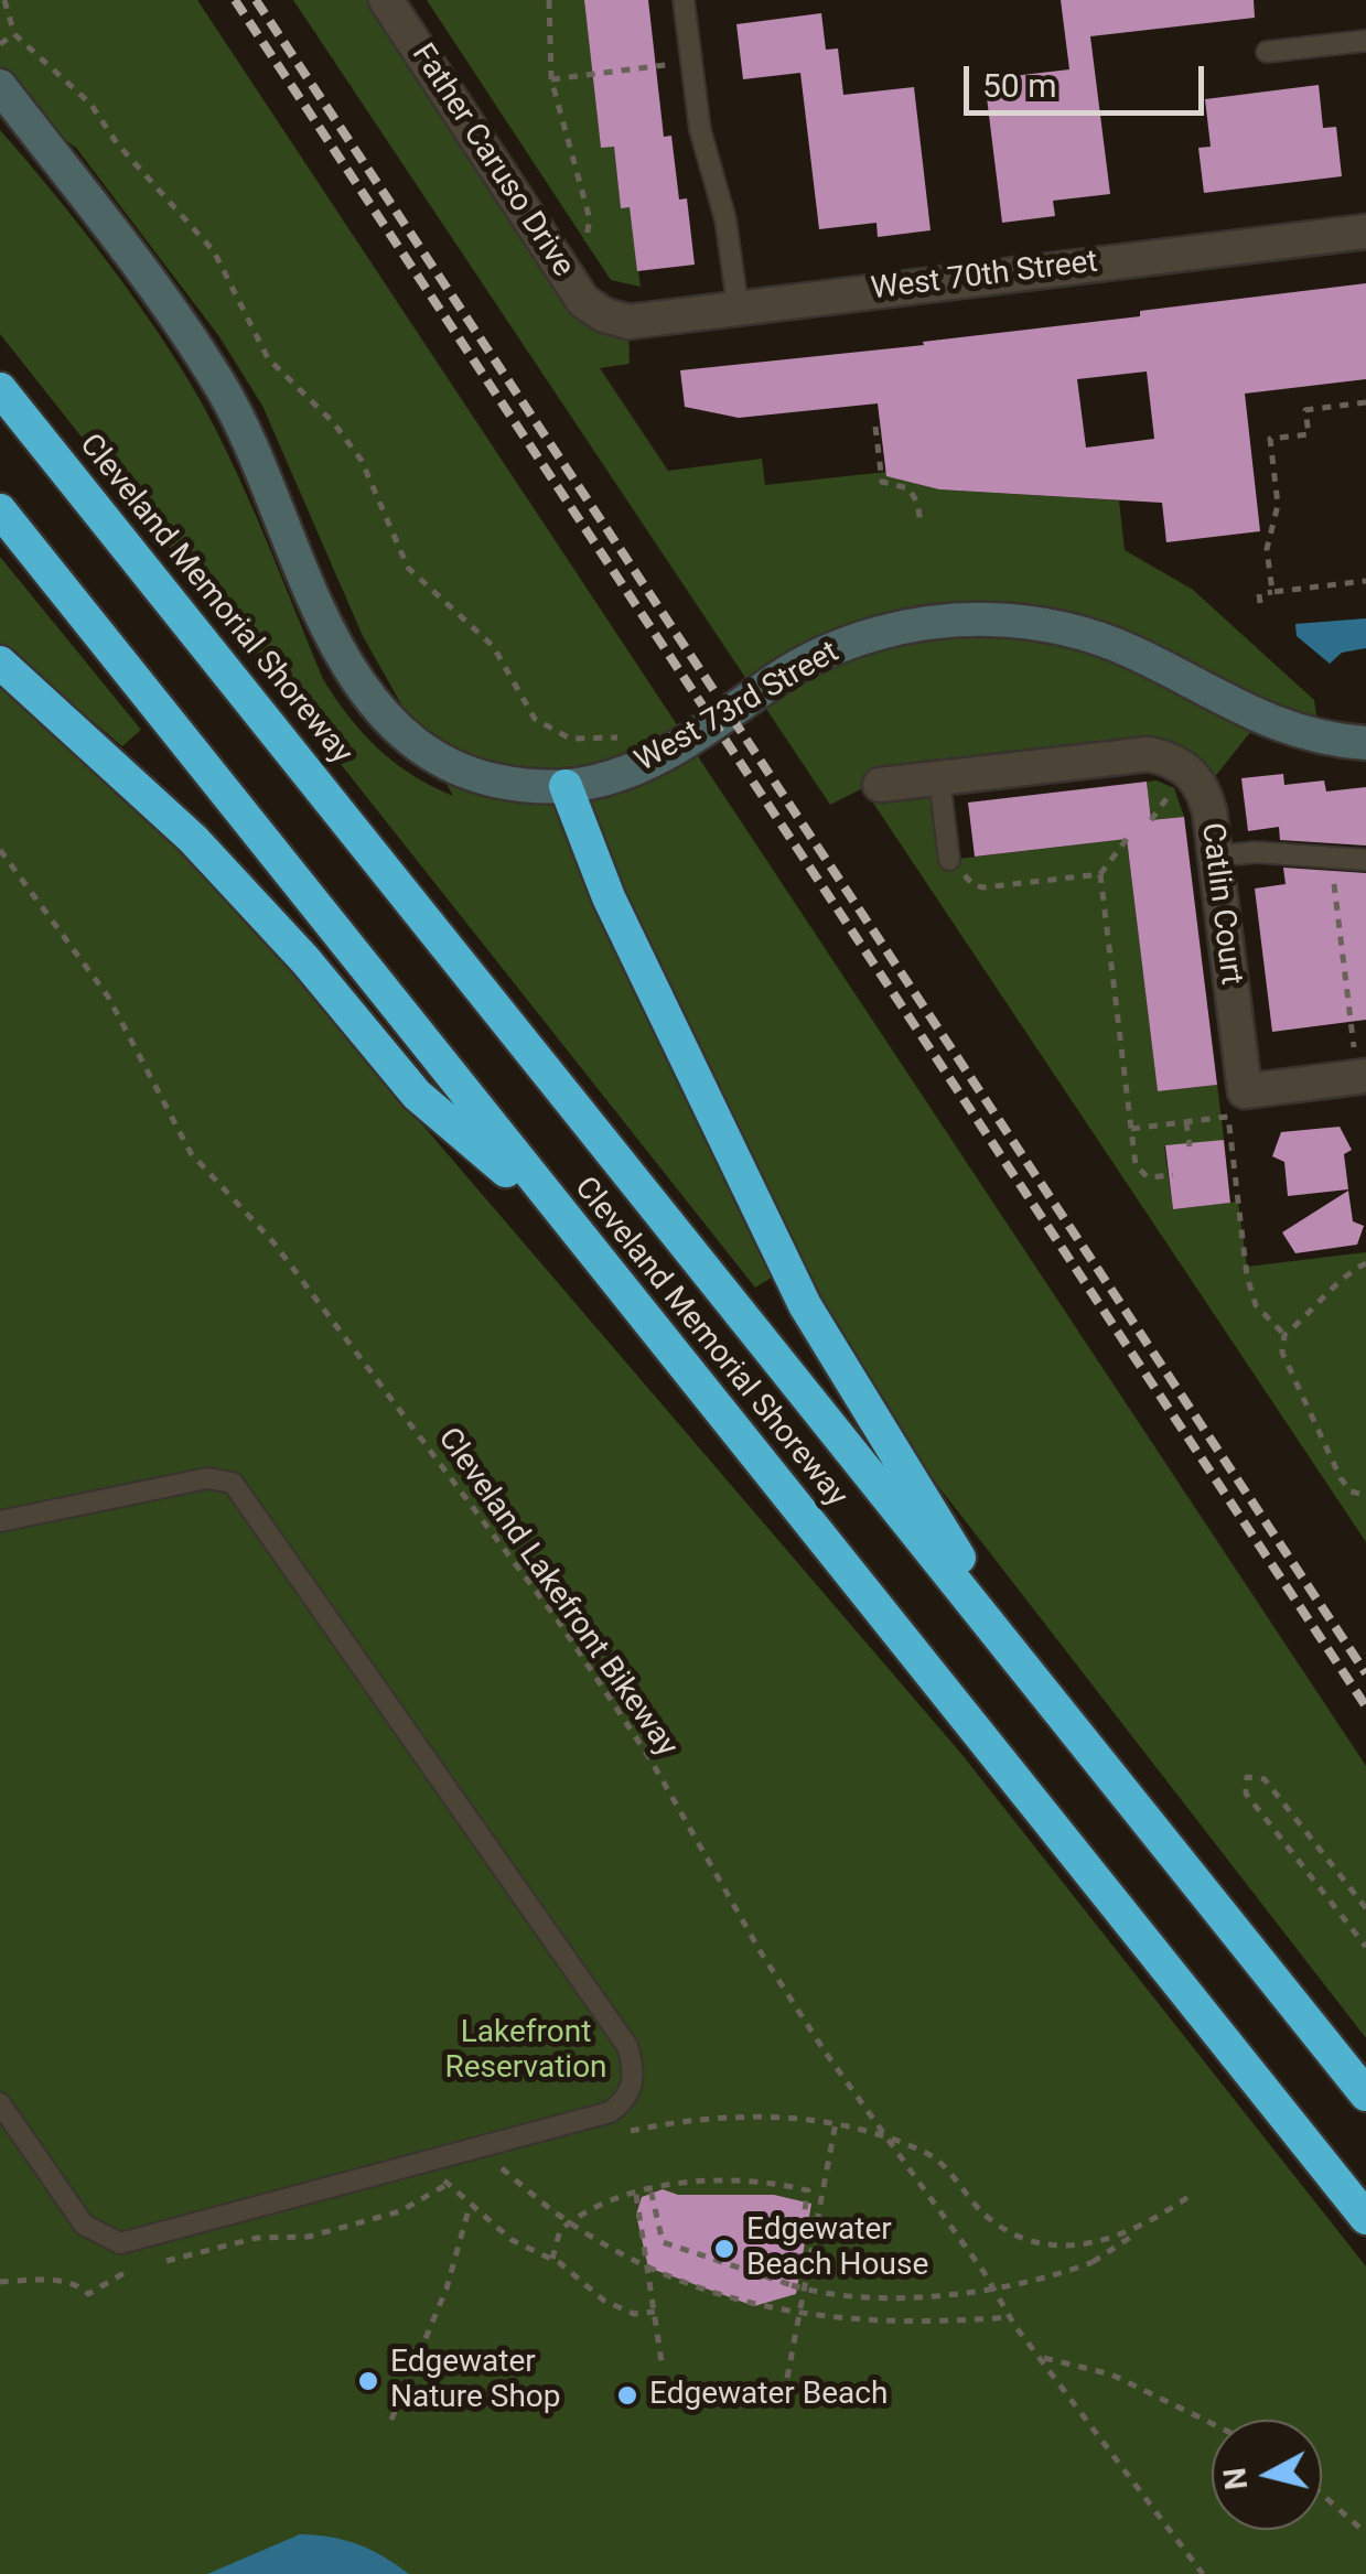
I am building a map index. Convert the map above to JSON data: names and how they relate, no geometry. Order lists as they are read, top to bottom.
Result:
{
  "streets": {
    "highway": ["Cleveland Memorial Shoreway"],
    "street": [
      "Father Caruso Drive",
      "West 70th Street",
      "West 73rd Street",
      "Catlin Court"
    ],
    "path": ["Cleveland Lakefront Bikeway"]
  },
  "crossings": [
    ["Father Caruso Drive", "West 70th Street"]
  ],
  "parks": ["Lakefront Reservation"],
  "places": ["Edgewater Beach House", "Edgewater Nature Shop", "Edgewater Beach"],
  "scale_bar": "50 m",
  "north": "left"
}
